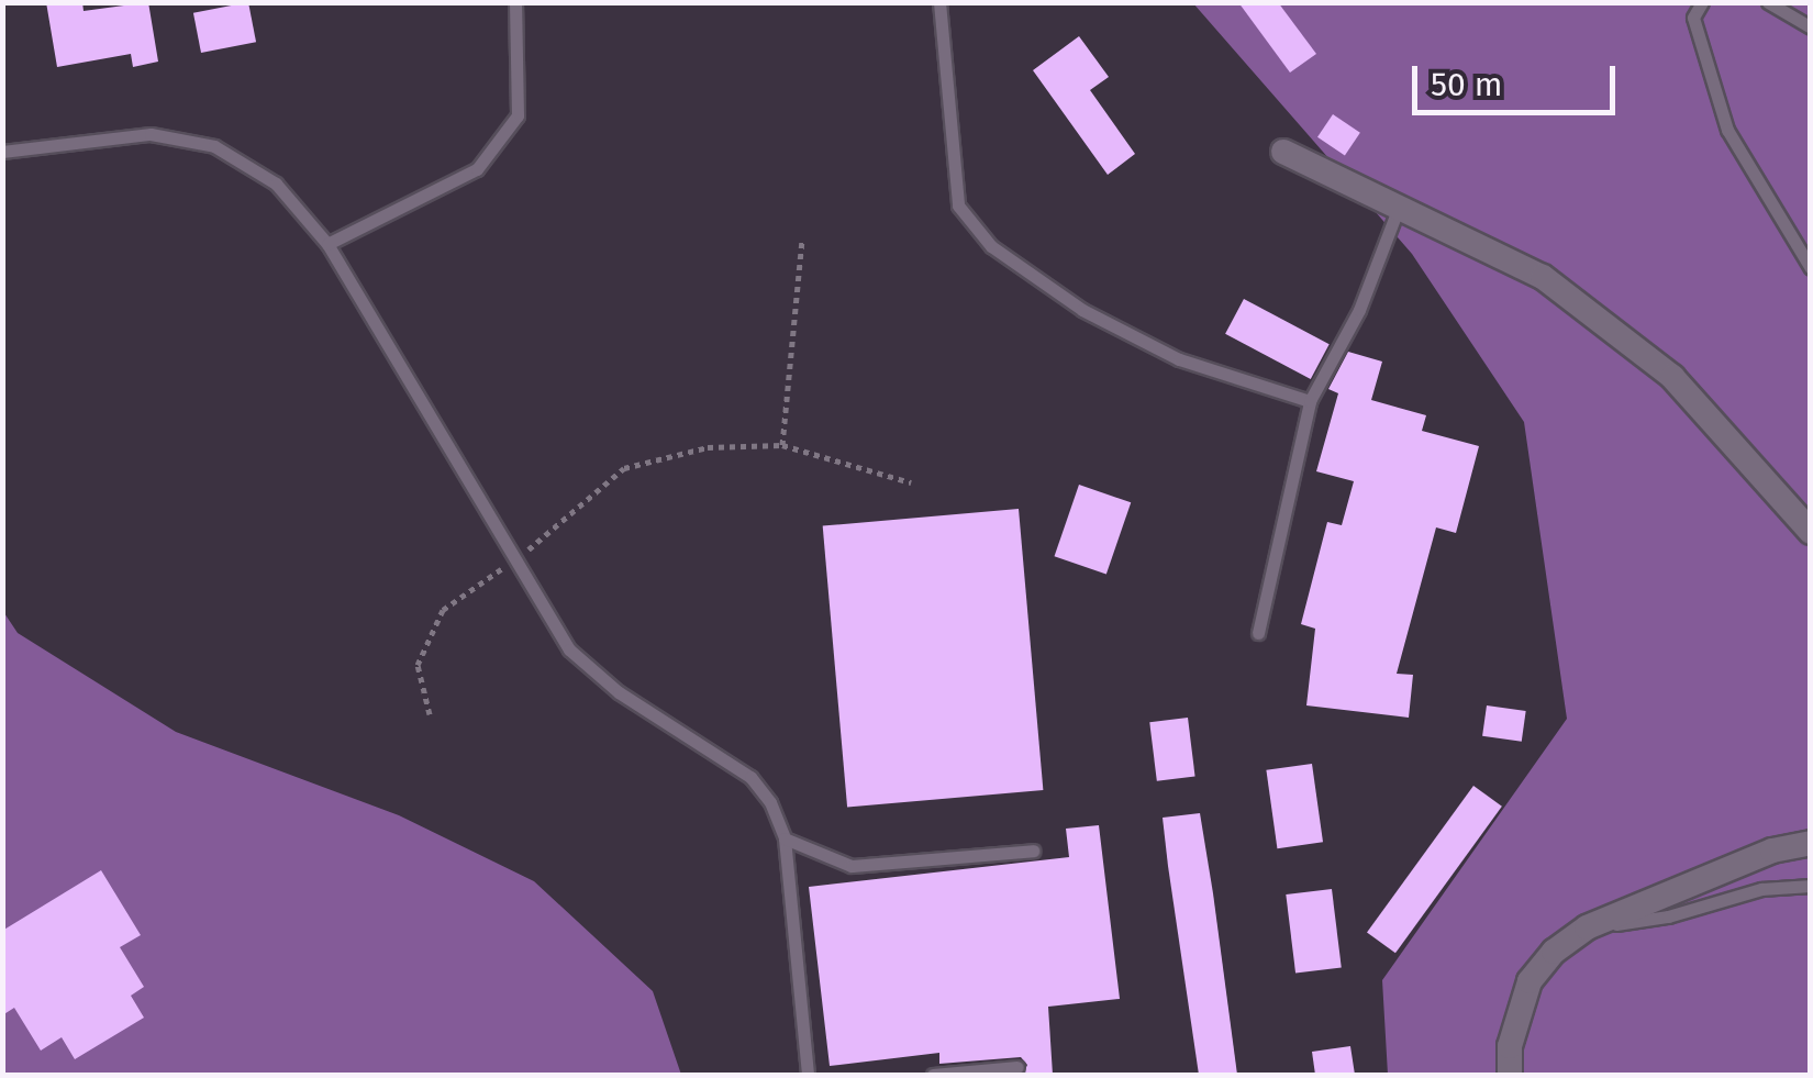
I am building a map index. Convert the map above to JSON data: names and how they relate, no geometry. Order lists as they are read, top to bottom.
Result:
{
  "scale_bar": "50 m"
}
